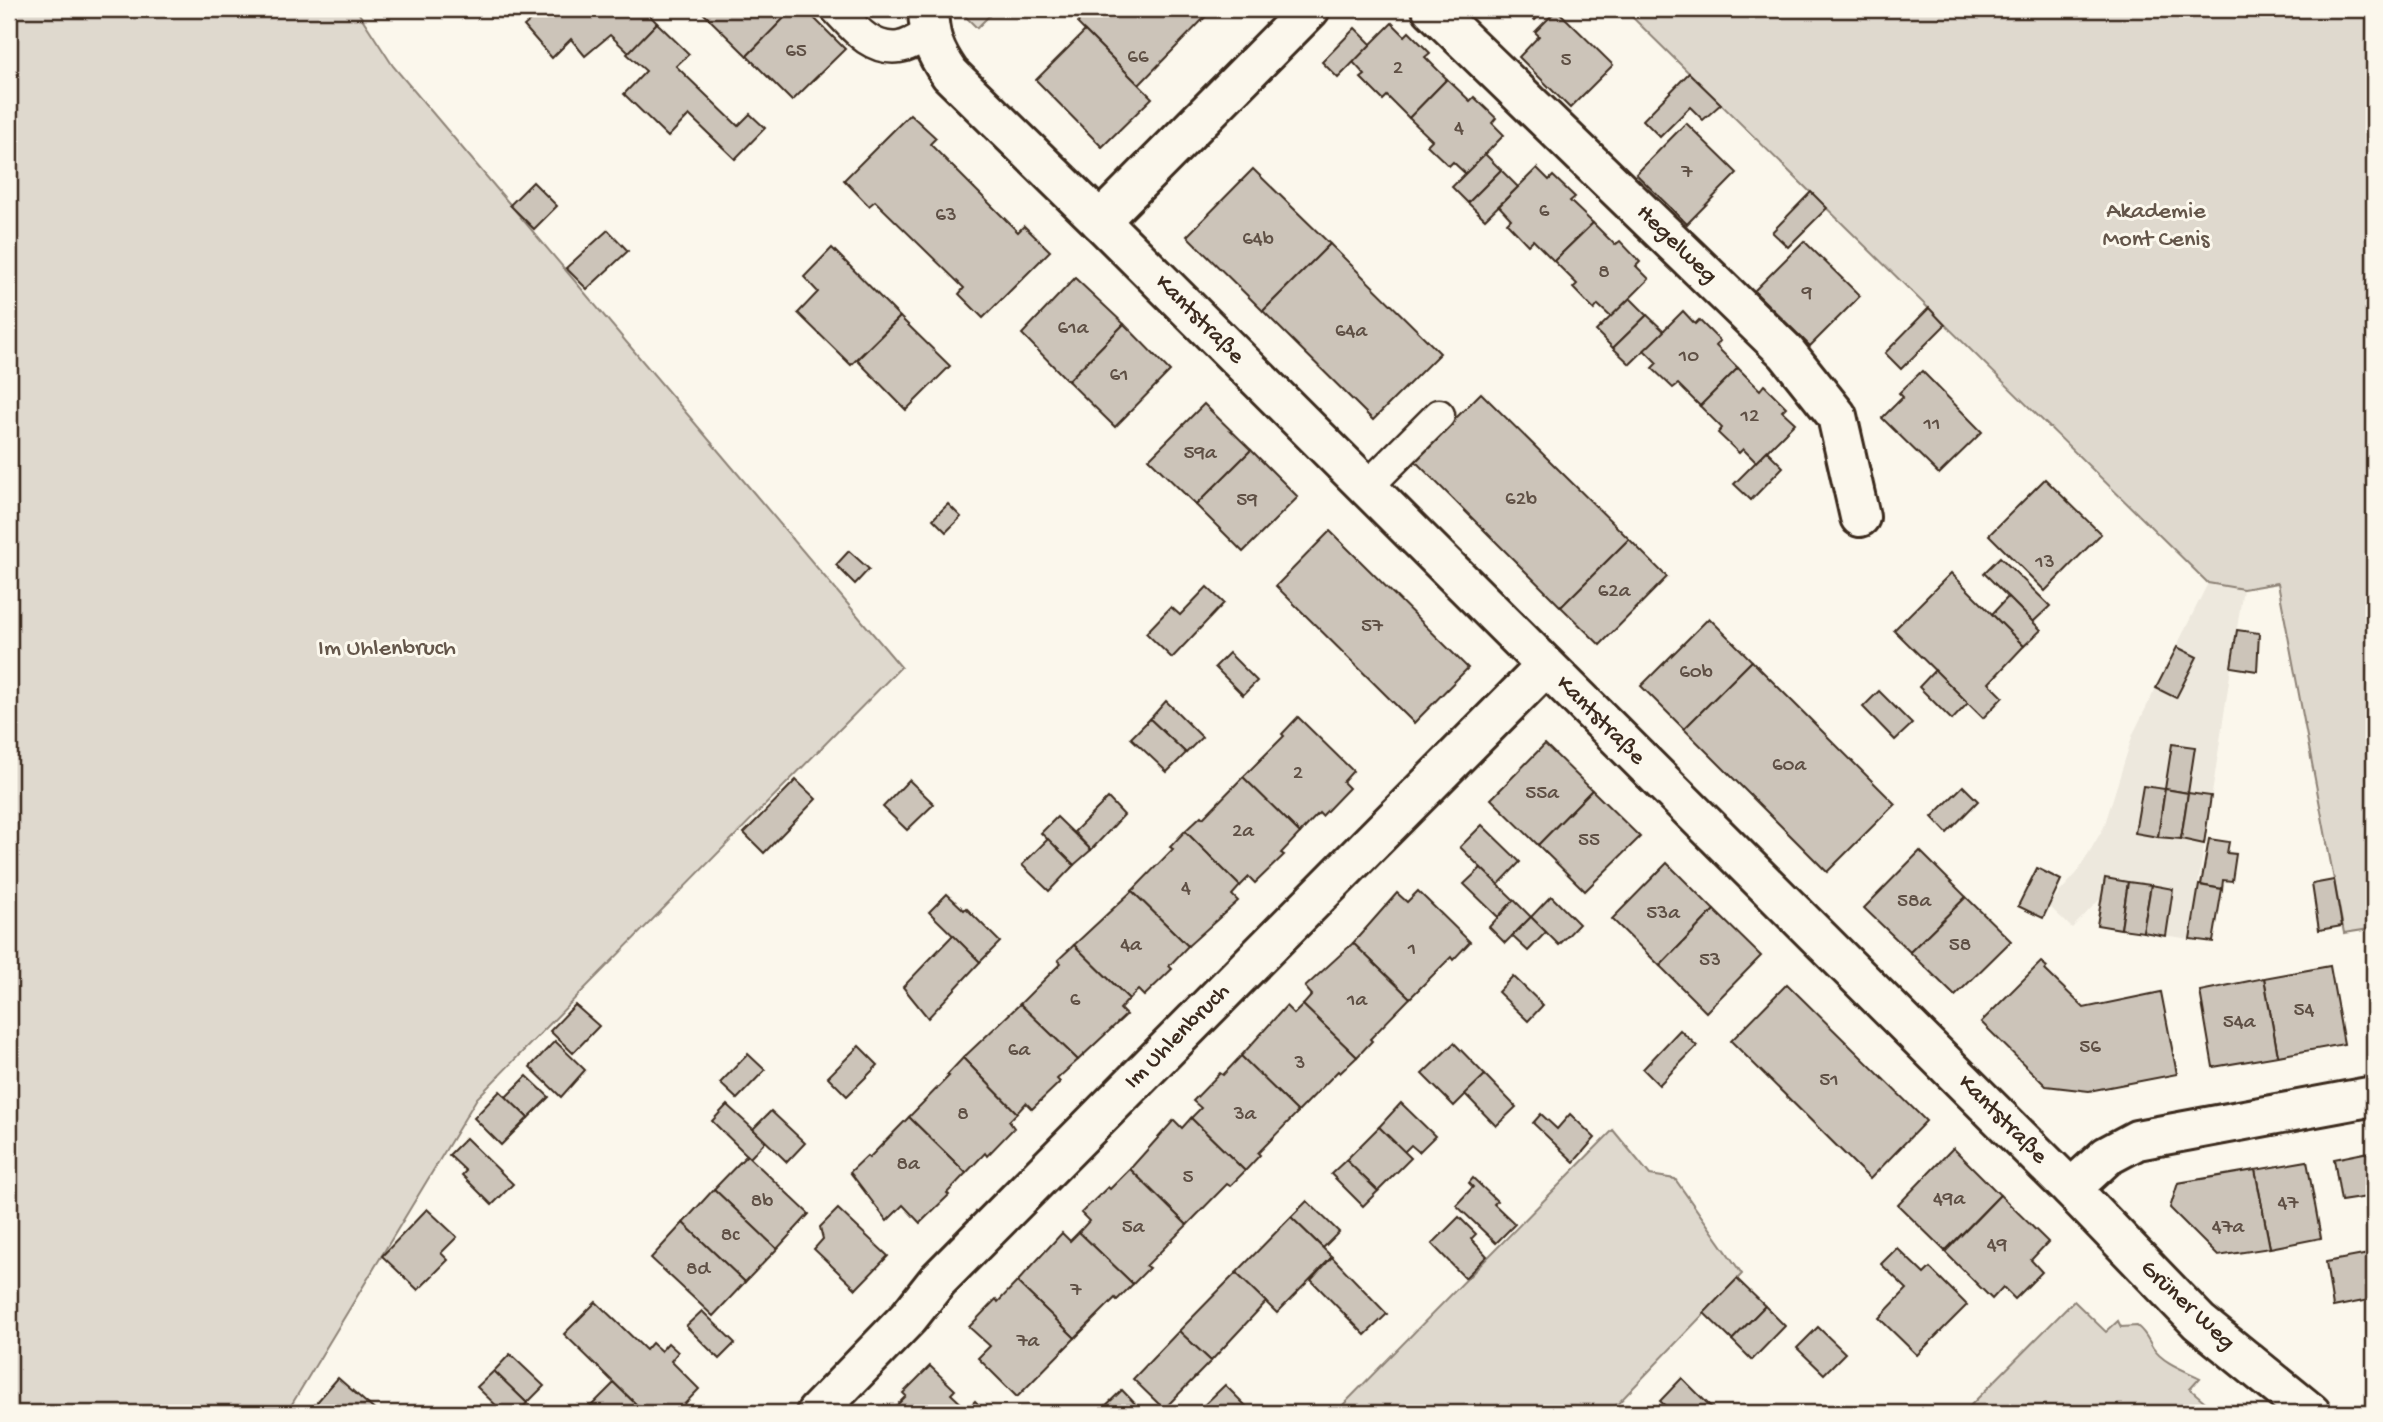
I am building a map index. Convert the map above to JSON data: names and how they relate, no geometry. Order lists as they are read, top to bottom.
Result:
{
  "streets": {
    "street": [
      "Hegelweg",
      "Kantstraße",
      "Im Uhlenbruch",
      "Grüner Weg"
    ]
  },
  "crossings": [
    ["Kantstraße", "Im Uhlenbruch"],
    ["Kantstraße", "Grüner Weg"]
  ],
  "parks": ["Akademie Mont Cenis", "Im Uhlenbruch"],
  "house_numbers": [
    "65",
    "66",
    "5",
    "2",
    "4",
    "7",
    "6",
    "63",
    "64b",
    "8",
    "9",
    "61a",
    "64a",
    "10",
    "61",
    "12",
    "11",
    "59a",
    "62b",
    "59",
    "13",
    "62a",
    "57",
    "60b",
    "60a",
    "2",
    "55a",
    "2a",
    "55",
    "4",
    "58a",
    "53a",
    "4a",
    "58",
    "1",
    "53",
    "6",
    "1a",
    "54",
    "54a",
    "56",
    "6a",
    "3",
    "51",
    "8",
    "3a",
    "8a",
    "5",
    "49a",
    "8b",
    "47",
    "5a",
    "47a",
    "8c",
    "49",
    "8d",
    "7",
    "7a"
  ]
}
